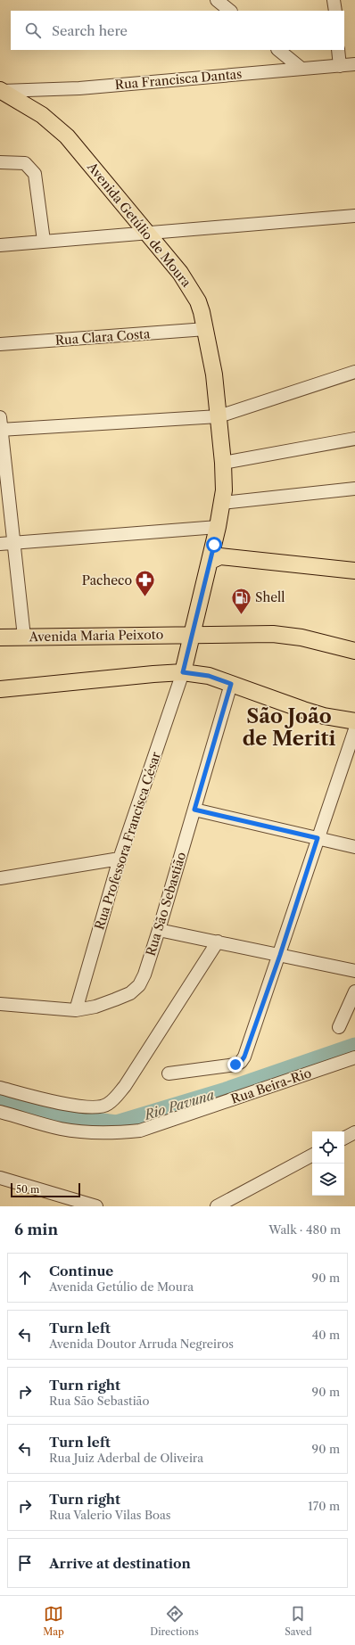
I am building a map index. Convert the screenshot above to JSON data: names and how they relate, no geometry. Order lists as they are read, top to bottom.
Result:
{
  "streets": {
    "main road": ["Avenida Getúlio de Moura", "Avenida Maria Peixoto"],
    "street": [
      "Rua Francisca Dantas",
      "Rua Clara Costa",
      "Rua Professora Francisca César",
      "Rua São Sebastião",
      "Rua Beira-Rio"
    ]
  },
  "crossings": [
    ["Rua Francisca Dantas", "Avenida Getúlio de Moura"],
    ["Avenida Getúlio de Moura", "Rua Clara Costa"],
    ["Avenida Getúlio de Moura", "Avenida Maria Peixoto"],
    ["Avenida Getúlio de Moura", "Rua Professora Francisca César"],
    ["Rua Professora Francisca César", "Rua São Sebastião"]
  ],
  "districts": ["São João de Meriti"],
  "water": ["Rio Pavuna"],
  "places": {
    "pharmacy": ["Pacheco"],
    "fuel station": ["Shell"]
  },
  "scale_bar": "50 m",
  "page": {
    "search": "Search here",
    "scale": "50 m",
    "heading": ["6 min", "Walk · 480 m"],
    "list": [
      ["Continue", "Avenida Getúlio de Moura", "90 m"],
      ["Turn left", "Avenida Doutor Arruda Negreiros", "40 m"],
      ["Turn right", "Rua São Sebastião", "90 m"],
      ["Turn left", "Rua Juiz Aderbal de Oliveira", "90 m"],
      ["Turn right", "Rua Valerio Vilas Boas", "170 m"],
      "Arrive at destination"
    ],
    "nav": ["Map", "Directions", "Saved"]
  }
}
